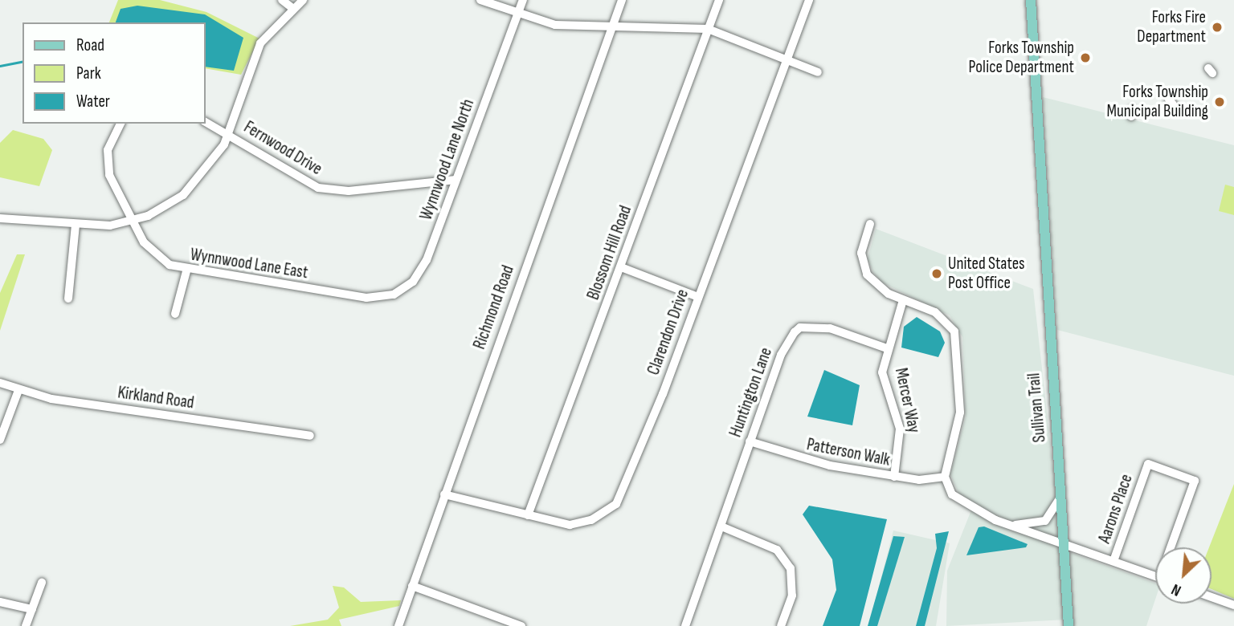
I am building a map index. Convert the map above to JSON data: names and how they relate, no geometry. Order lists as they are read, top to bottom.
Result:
{
  "streets": {
    "main road": ["Sullivan Trail"],
    "street": [
      "Fernwood Drive",
      "Wynnwood Lane North",
      "Blossom Hill Road",
      "Wynnwood Lane East",
      "Richmond Road",
      "Clarendon Drive",
      "Huntington Lane",
      "Kirkland Road",
      "Mercer Way",
      "Patterson Walk",
      "Aarons Place"
    ]
  },
  "crossings": [
    ["Fernwood Drive", "Wynnwood Lane North"],
    ["Wynnwood Lane North", "Wynnwood Lane East"],
    ["Blossom Hill Road", "Clarendon Drive"],
    ["Richmond Road", "Clarendon Drive"],
    ["Huntington Lane", "Mercer Way"],
    ["Huntington Lane", "Patterson Walk"],
    ["Mercer Way", "Patterson Walk"]
  ],
  "places": [
    "Forks Fire Department",
    "Forks Township Police Department",
    "Forks Township Municipal Building",
    "United States Post Office"
  ],
  "legend": ["Road", "Park", "Water"],
  "north": "bottom left"
}
